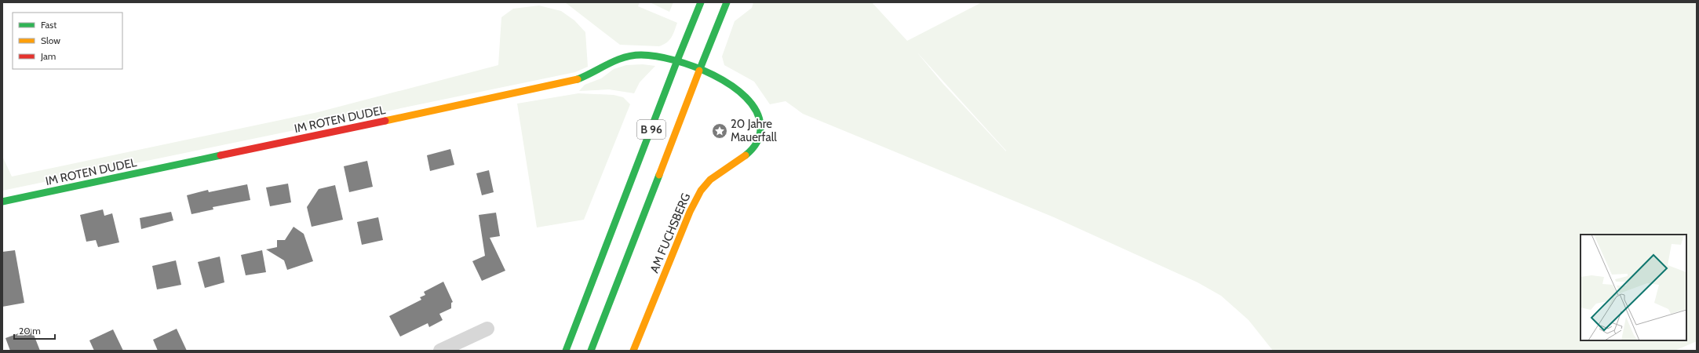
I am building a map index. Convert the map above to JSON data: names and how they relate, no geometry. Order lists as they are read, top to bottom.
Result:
{
  "streets": {
    "main road": ["IM ROTEN DUDEL", "B 96", "AM FUCHSBERG"]
  },
  "crossings": [
    ["IM ROTEN DUDEL", "B 96"],
    ["IM ROTEN DUDEL", "AM FUCHSBERG"],
    ["B 96", "AM FUCHSBERG"]
  ],
  "places": {
    "place": ["20 Jahre Mauerfall"]
  },
  "legend": ["Fast", "Slow", "Jam"],
  "scale_bar": "20 m"
}
